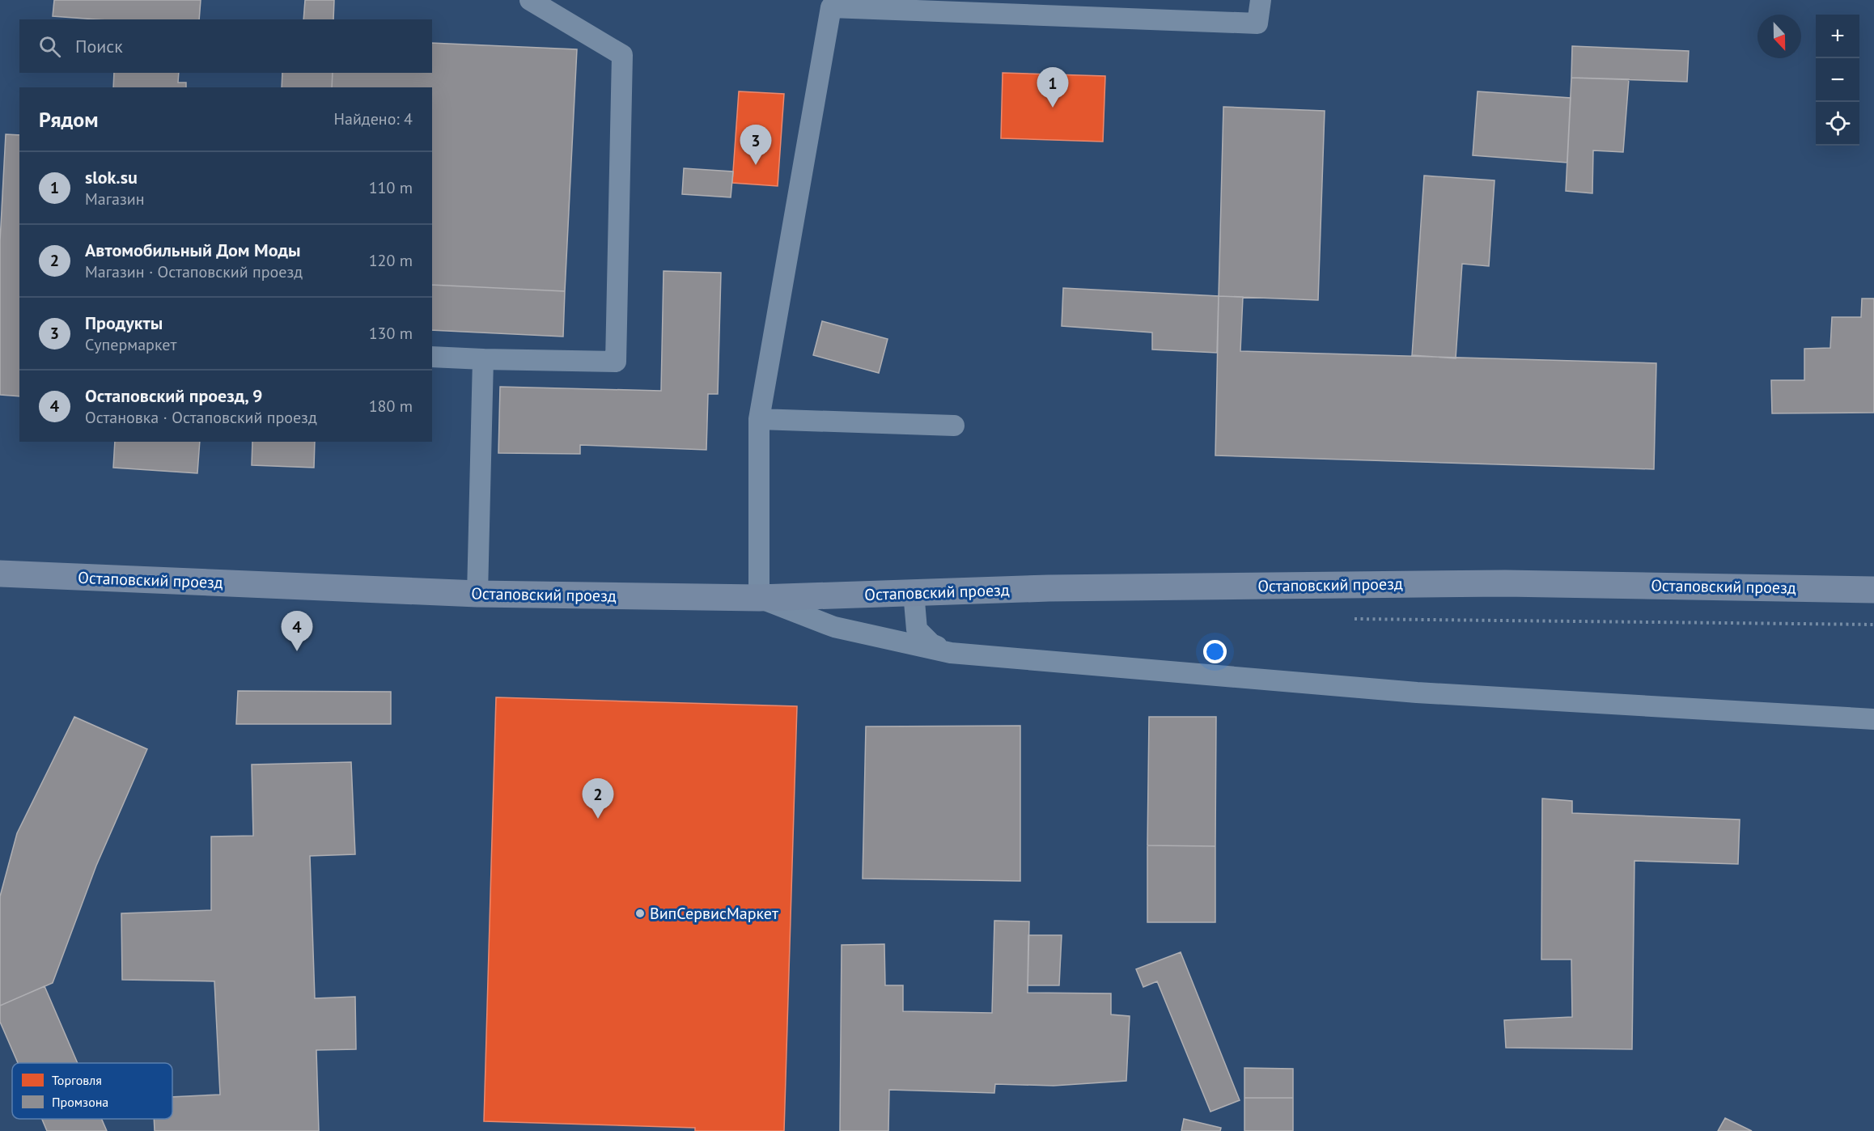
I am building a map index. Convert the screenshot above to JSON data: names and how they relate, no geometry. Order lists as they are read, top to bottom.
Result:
{
  "streets": {
    "main road": ["Остаповский проезд"]
  },
  "places": ["ВипСервисМаркет"],
  "legend": ["Торговля", "Промзона"],
  "north": "bottom",
  "page": {
    "map_buttons": ["+", "−"],
    "search": "Поиск",
    "pins": [
      "1",
      "3",
      "4",
      "2"
    ],
    "heading": ["Рядом", "Найдено: 4"],
    "list": [
      {
        "mark": "1",
        "name": "slok.su",
        "note": "Магазин",
        "value": "110 m"
      },
      {
        "mark": "2",
        "name": "Автомобильный Дом Моды",
        "note": "Магазин · Остаповский проезд",
        "value": "120 m"
      },
      {
        "mark": "3",
        "name": "Продукты",
        "note": "Супермаркет",
        "value": "130 m"
      },
      {
        "mark": "4",
        "name": "Остаповский проезд, 9",
        "note": "Остановка · Остаповский проезд",
        "value": "180 m"
      }
    ]
  }
}
